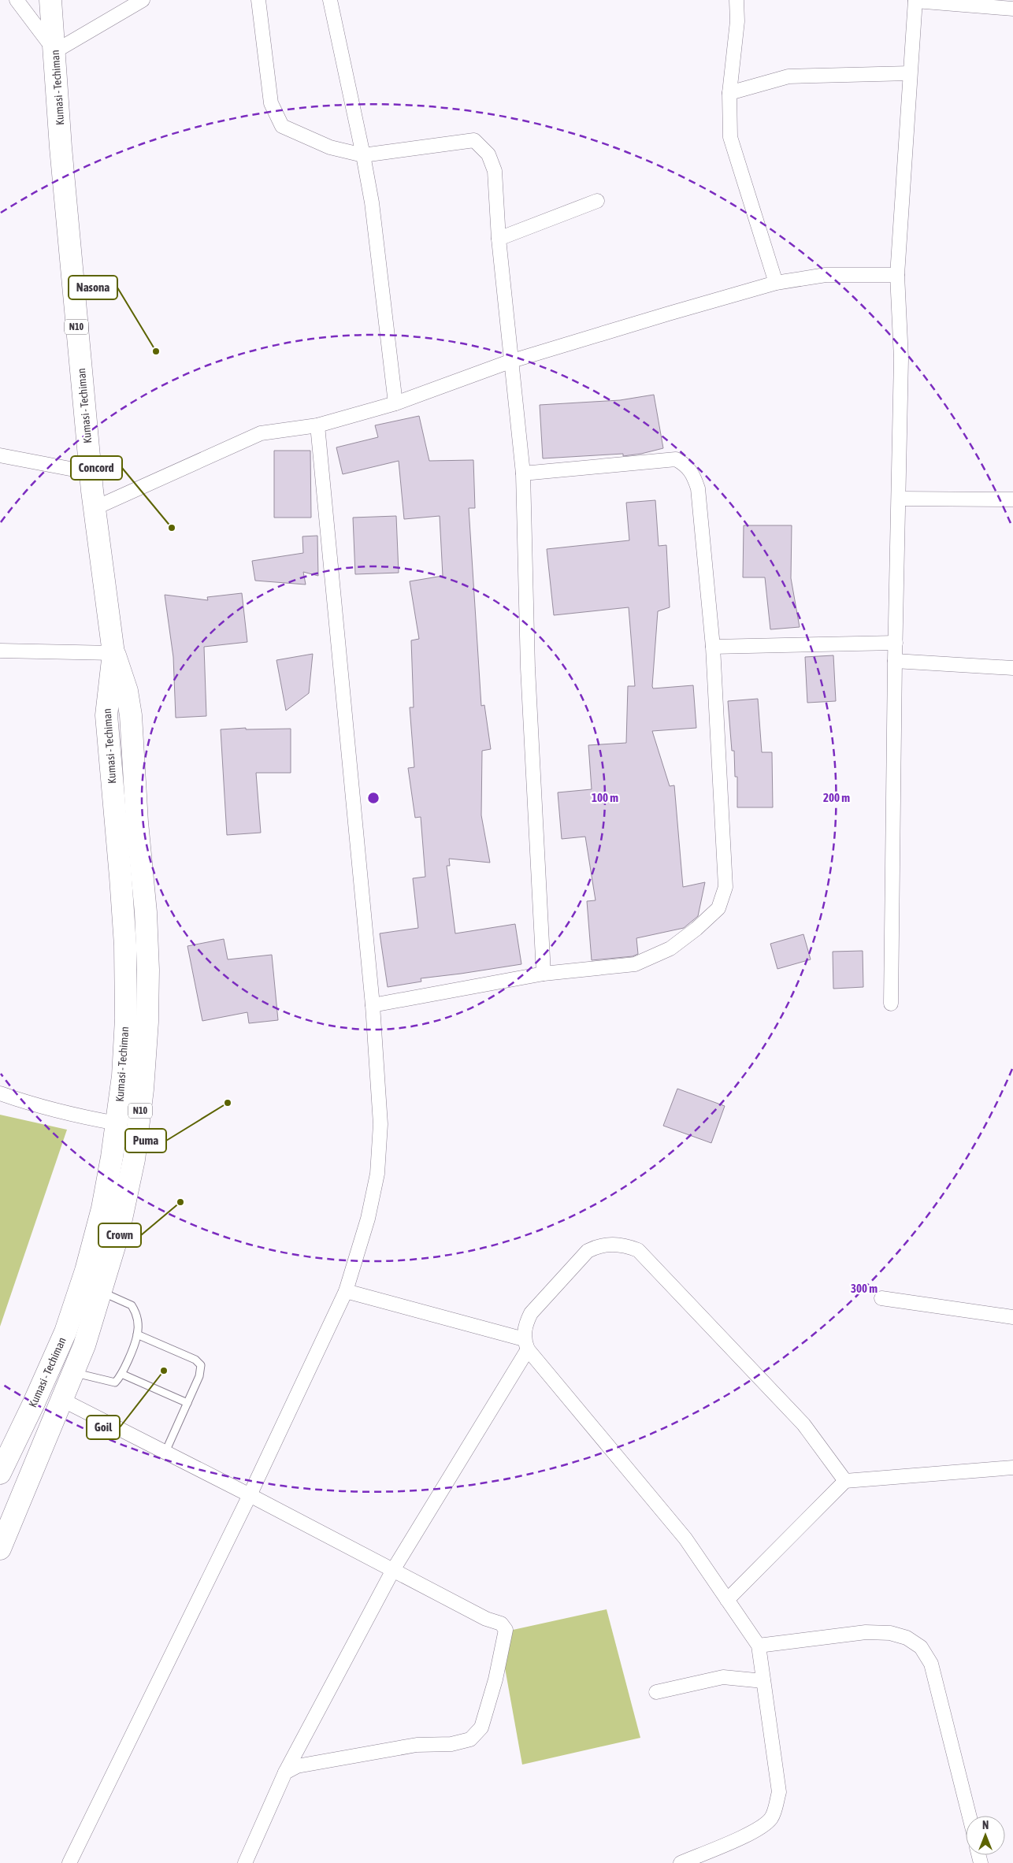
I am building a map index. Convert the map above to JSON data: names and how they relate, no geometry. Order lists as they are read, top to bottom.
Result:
{
  "streets": {
    "highway": ["Kumasi - Techiman", "N10"]
  },
  "crossings": [
    ["Kumasi - Techiman", "N10"]
  ],
  "places": [
    "Nasona",
    "Concord",
    "Puma",
    "Crown",
    "Goil"
  ],
  "north": "top",
  "rings": ["100 m", "200 m", "300 m"]
}
